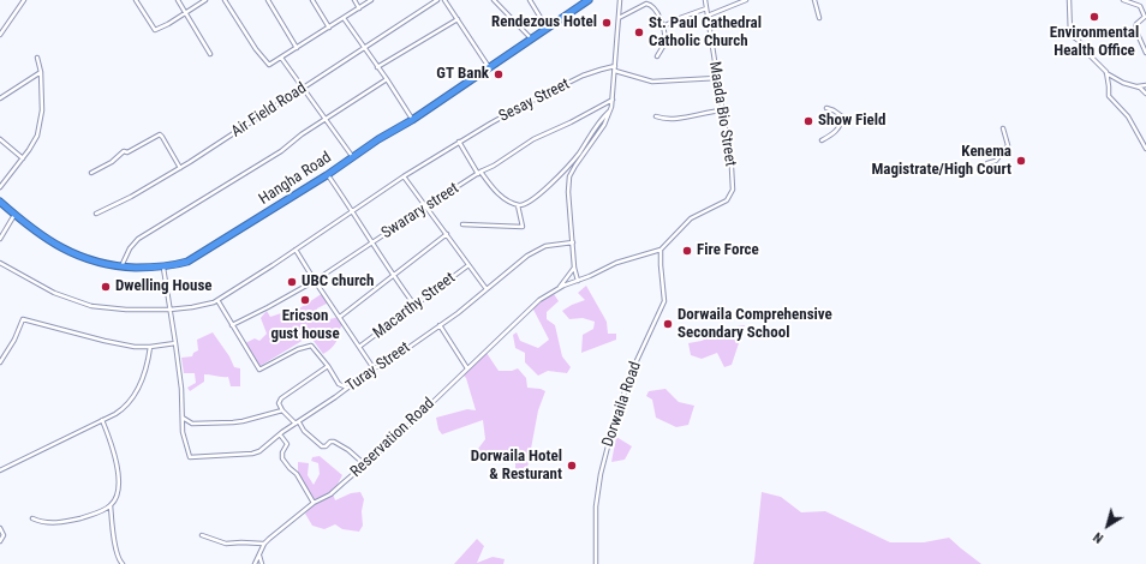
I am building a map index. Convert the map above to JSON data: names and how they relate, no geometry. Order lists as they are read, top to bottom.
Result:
{
  "streets": {
    "highway": ["Hangha Road"],
    "street": [
      "Sesay Street",
      "Air Field Road",
      "Maada Bio Street",
      "Swarary street",
      "Macarthy Street",
      "Turay Street",
      "Dorwaila Road",
      "Reservation Road"
    ]
  },
  "crossings": [
    ["Maada Bio Street", "Dorwaila Road"]
  ],
  "places": [
    "Environmental Health Office",
    "Rendezous Hotel",
    "St. Paul Cathedral Catholic Church",
    "GT Bank",
    "Show Field",
    "Kenema Magistrate/High Court",
    "Fire Force",
    "UBC church",
    "Dwelling House",
    "Ericson gust house",
    "Dorwaila Comprehensive Secondary School",
    "Dorwaila Hotel & Resturant"
  ],
  "north": "bottom left"
}
